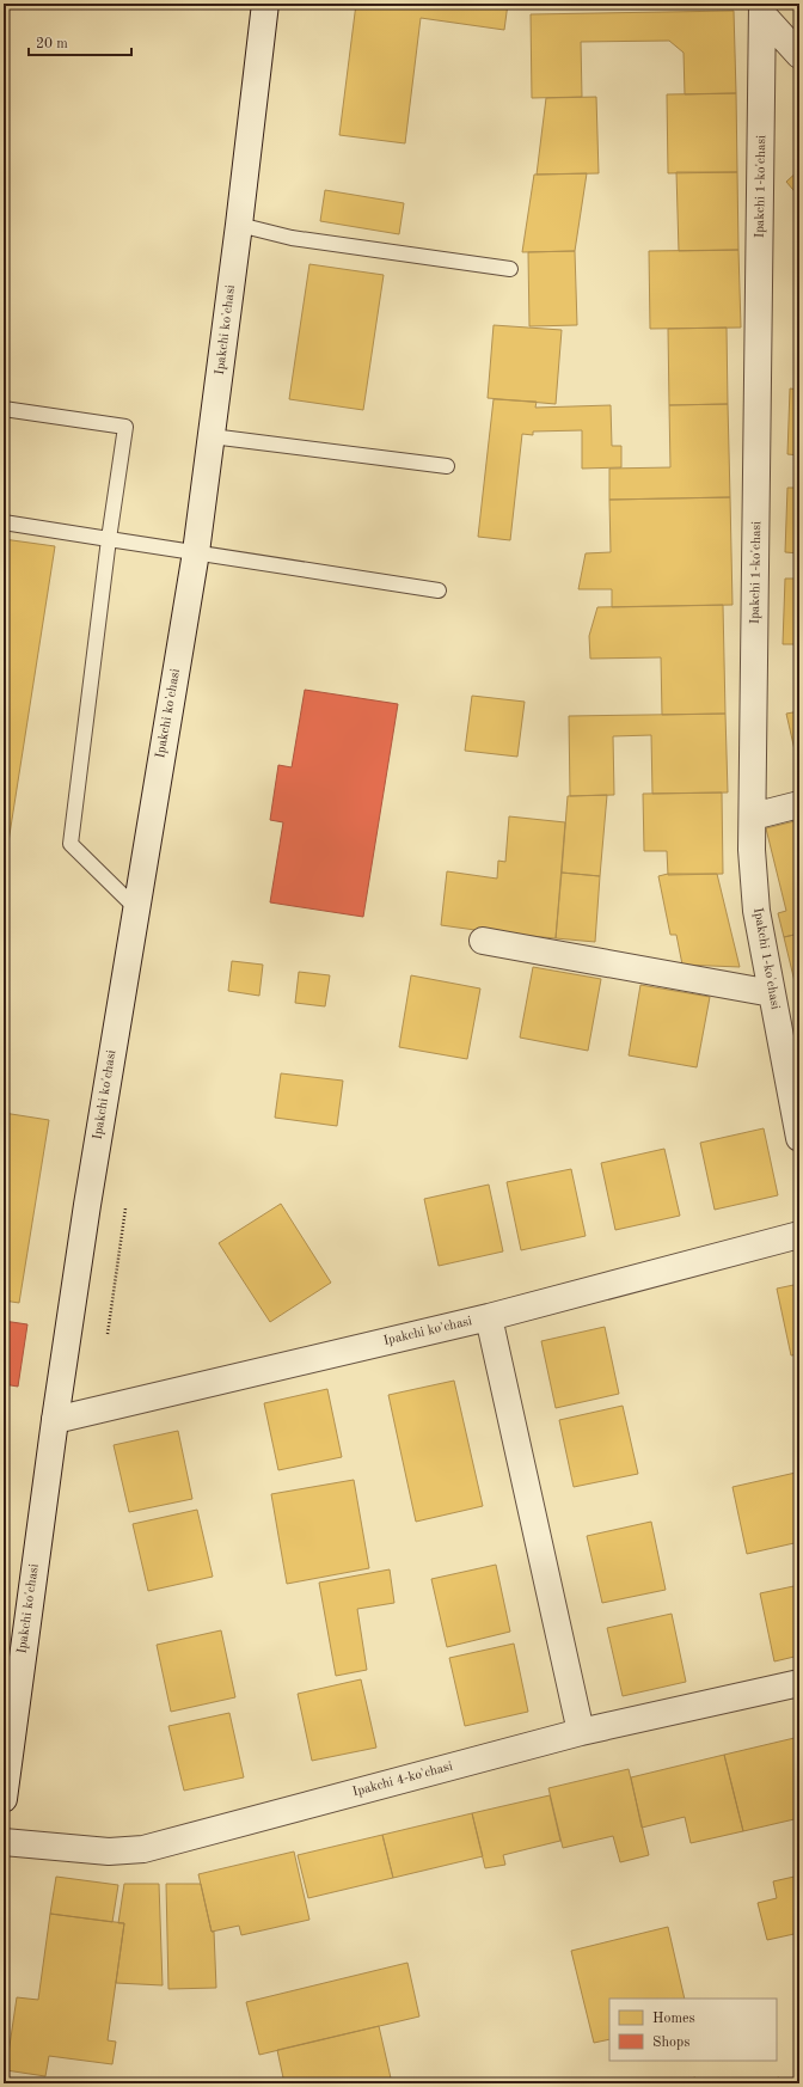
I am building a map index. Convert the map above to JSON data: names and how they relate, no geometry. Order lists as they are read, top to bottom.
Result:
{
  "streets": {
    "street": ["Ipakchi 1-ko'chasi", "Ipakchi ko'chasi", "Ipakchi 4-ko'chasi"]
  },
  "legend": ["Homes", "Shops"],
  "scale_bar": "20 m"
}
